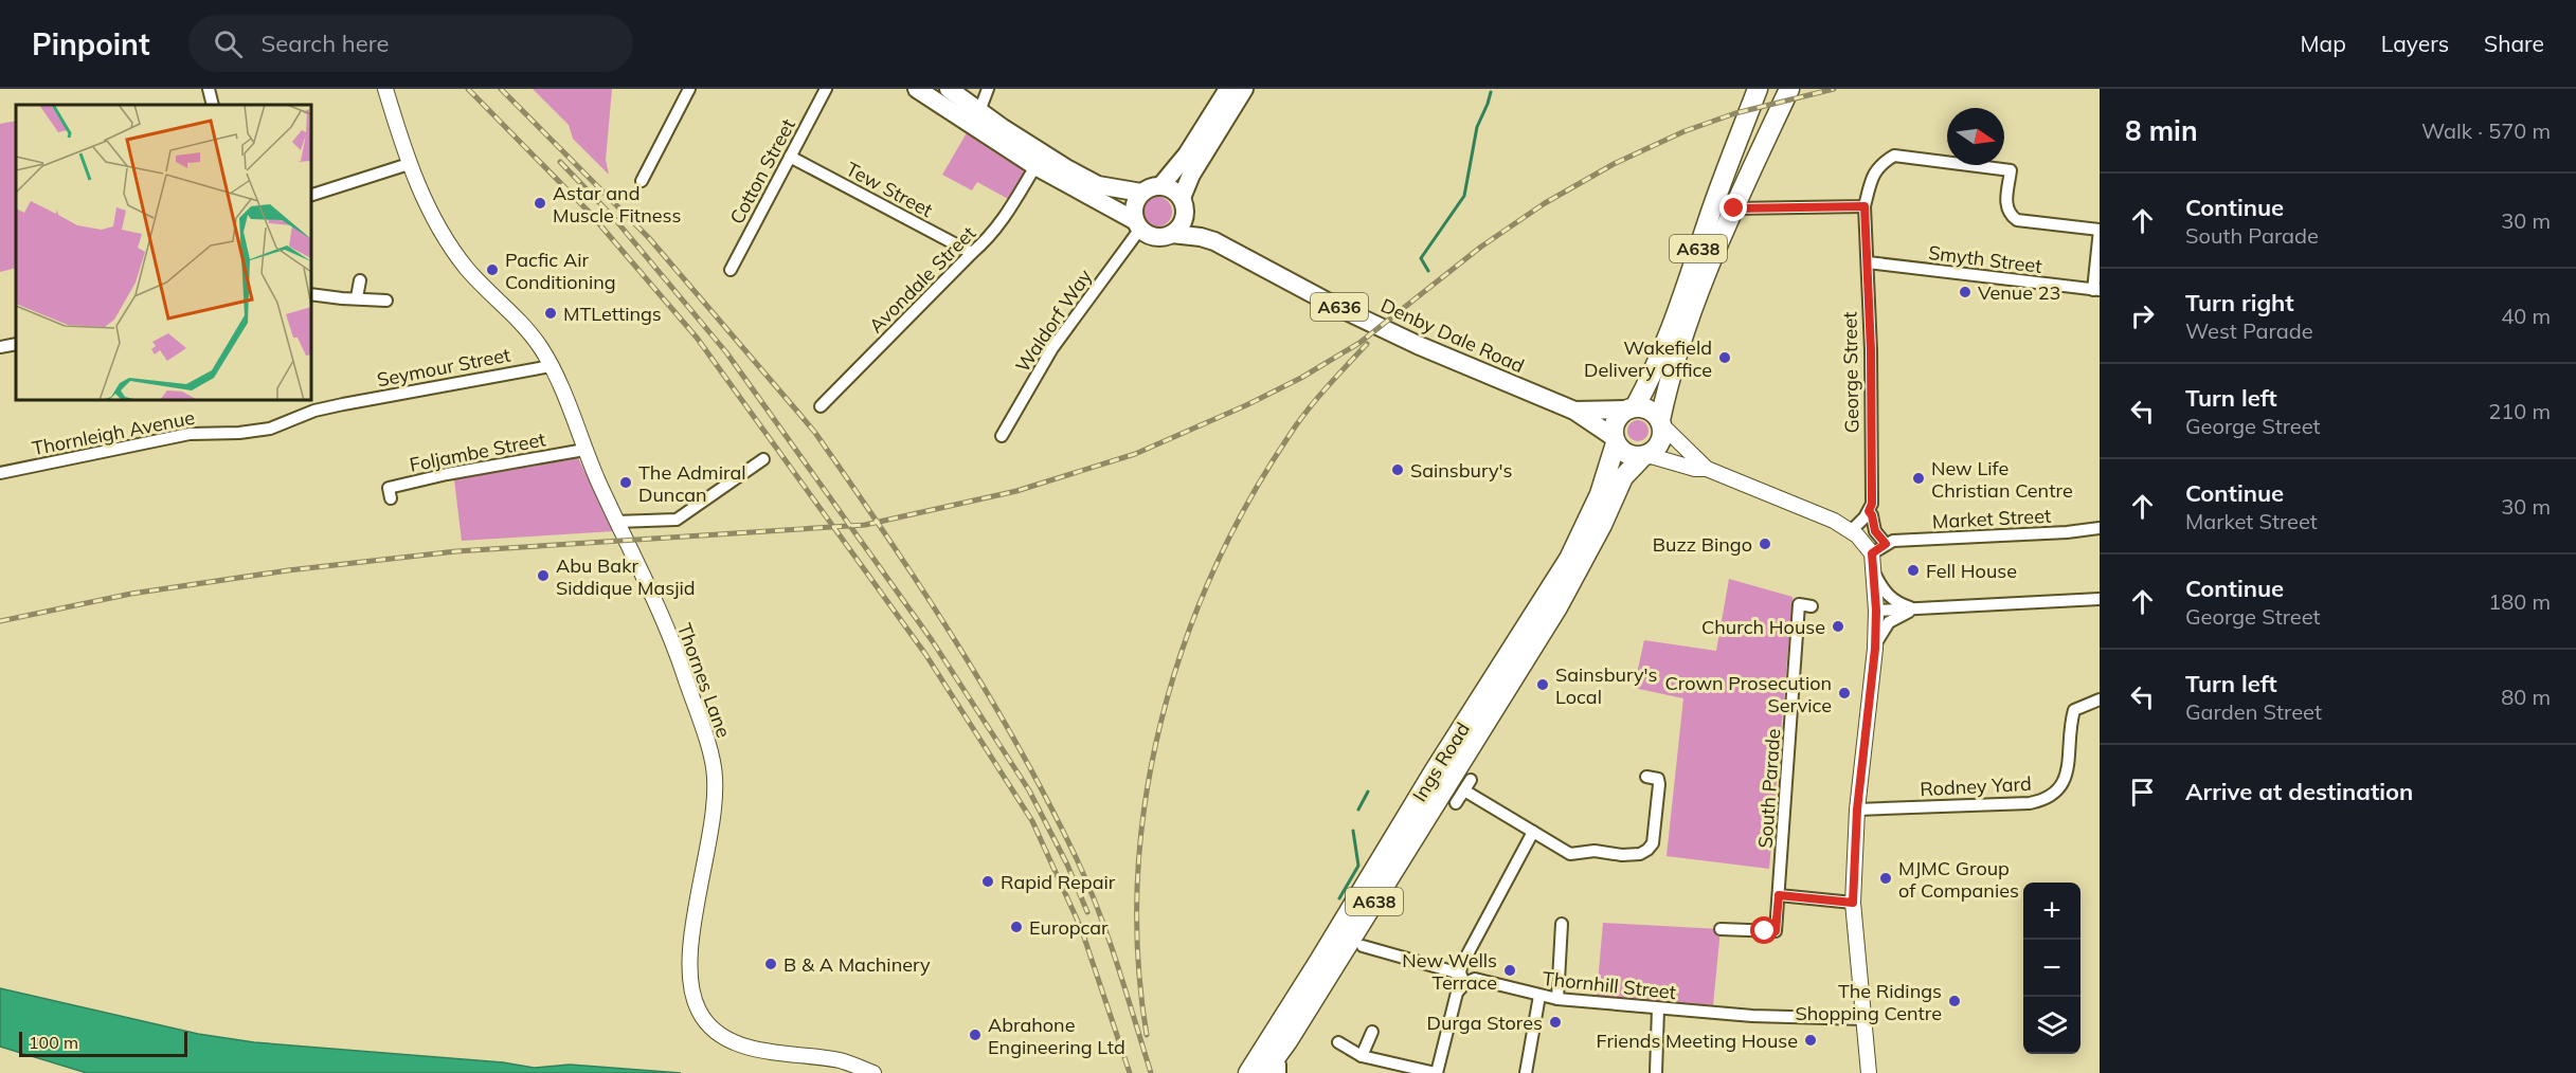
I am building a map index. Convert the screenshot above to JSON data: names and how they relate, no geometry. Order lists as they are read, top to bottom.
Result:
{
  "streets": {
    "highway": ["A638", "Ings Road"],
    "main road": ["A636", "Denby Dale Road"],
    "street": [
      "Cotton Street",
      "Tew Street",
      "Smyth Street",
      "Avondale Street",
      "Waldorf Way",
      "Seymour Street",
      "George Street",
      "Thornleigh Avenue",
      "Foljambe Street",
      "Market Street",
      "Thornes Lane",
      "Rodney Yard",
      "South Parade",
      "Thornhill Street"
    ]
  },
  "crossings": [
    ["Cotton Street", "Tew Street"],
    ["Tew Street", "Avondale Street"],
    ["A638", "Denby Dale Road"],
    ["A638", "Ings Road"],
    ["Smyth Street", "George Street"],
    ["Avondale Street", "A636"],
    ["A636", "Waldorf Way"],
    ["A636", "Denby Dale Road"],
    ["Waldorf Way", "Denby Dale Road"],
    ["Denby Dale Road", "Ings Road"],
    ["Seymour Street", "Thornleigh Avenue"],
    ["Seymour Street", "Thornes Lane"],
    ["Foljambe Street", "Thornes Lane"]
  ],
  "places": [
    "Astar and Muscle Fitness",
    "Pacfic Air Conditioning",
    "Venue 23",
    "MTLettings",
    "Wakefield Delivery Office",
    "Sainsbury's",
    "New Life Christian Centre",
    "The Admiral Duncan",
    "Buzz Bingo",
    "Fell House",
    "Abu Bakr Siddique Masjid",
    "Church House",
    "Sainsbury's Local",
    "Crown Prosecution Service",
    "MJMC Group of Companies",
    "Rapid Repair",
    "Europcar",
    "B & A Machinery",
    "New Wells Terrace",
    "The Ridings Shopping Centre",
    "Durga Stores",
    "Abrahone Engineering Ltd",
    "Friends Meeting House"
  ],
  "scale_bar": "100 m",
  "north": "right",
  "page": {
    "header": "Pinpoint",
    "search": "Search here",
    "nav": ["Map", "Layers", "Share"],
    "heading": ["8 min", "Walk · 570 m"],
    "list": [
      ["Continue", "South Parade", "30 m"],
      ["Turn right", "West Parade", "40 m"],
      ["Turn left", "George Street", "210 m"],
      ["Continue", "Market Street", "30 m"],
      ["Continue", "George Street", "180 m"],
      ["Turn left", "Garden Street", "80 m"],
      "Arrive at destination"
    ],
    "map_buttons": ["+", "−"],
    "scale": "100 m"
  }
}
